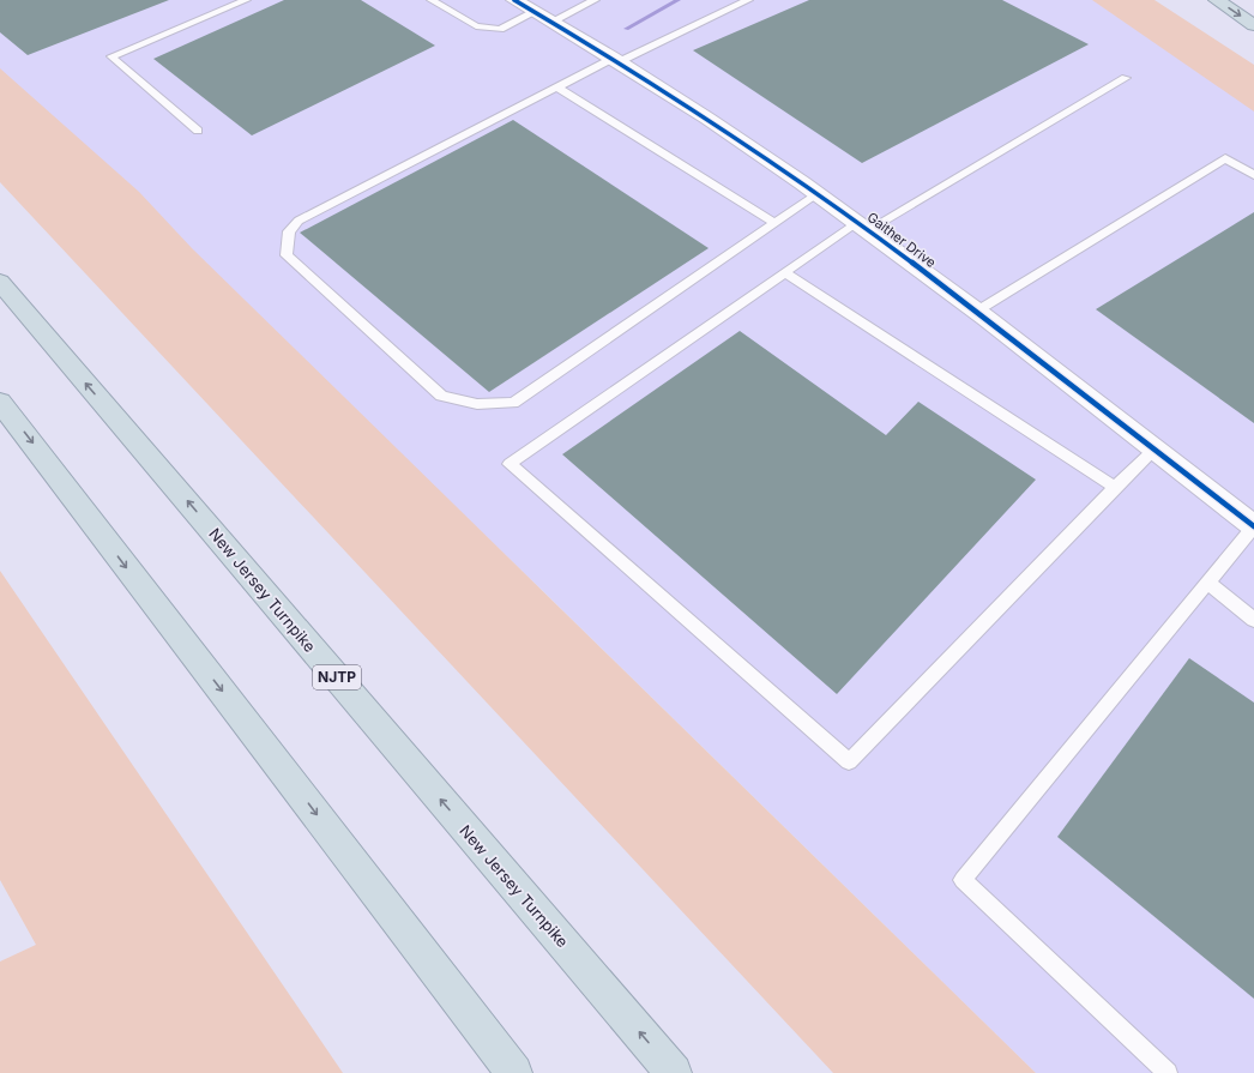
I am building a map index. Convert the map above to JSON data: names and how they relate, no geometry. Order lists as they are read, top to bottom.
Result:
{
  "streets": {
    "highway": ["New Jersey Turnpike", "NJTP"],
    "street": ["Gaither Drive"]
  }
}
